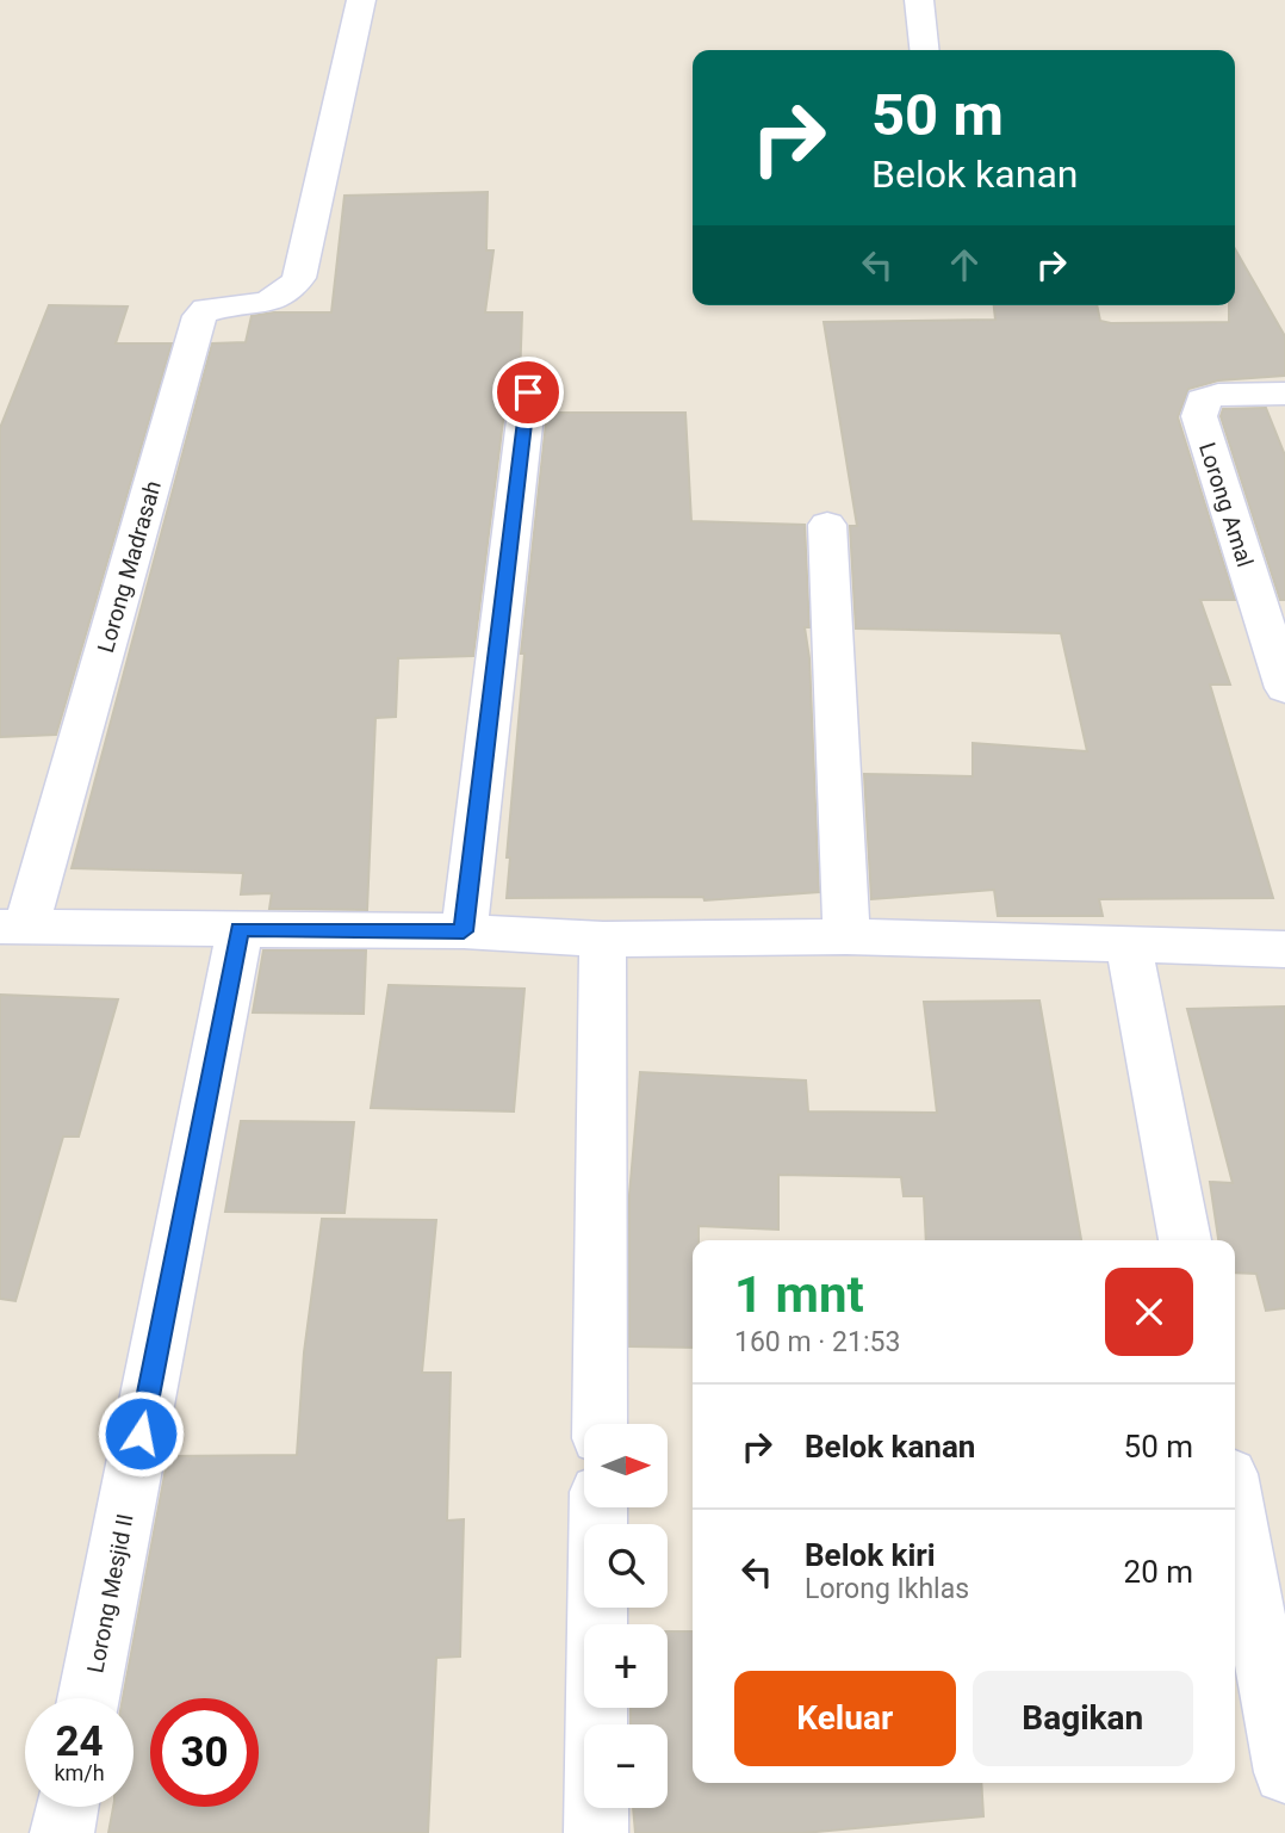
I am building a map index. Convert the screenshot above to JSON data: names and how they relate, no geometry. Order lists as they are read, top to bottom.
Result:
{
  "streets": {
    "street": ["Lorong Amal", "Lorong Madrasah", "Lorong Mesjid II"]
  },
  "north": "right",
  "page": {
    "turn": ["50 m", "Belok kanan"],
    "heading": ["1 mnt", "160 m · 21:53"],
    "list": [
      {
        "name": "Belok kanan",
        "value": "50 m"
      },
      {
        "name": "Belok kiri",
        "note": "Lorong Ikhlas",
        "value": "20 m"
      }
    ],
    "map_buttons": ["+", "−"],
    "buttons": ["Keluar", "Bagikan"],
    "speed": "24 km/h",
    "limit": "30"
  }
}
